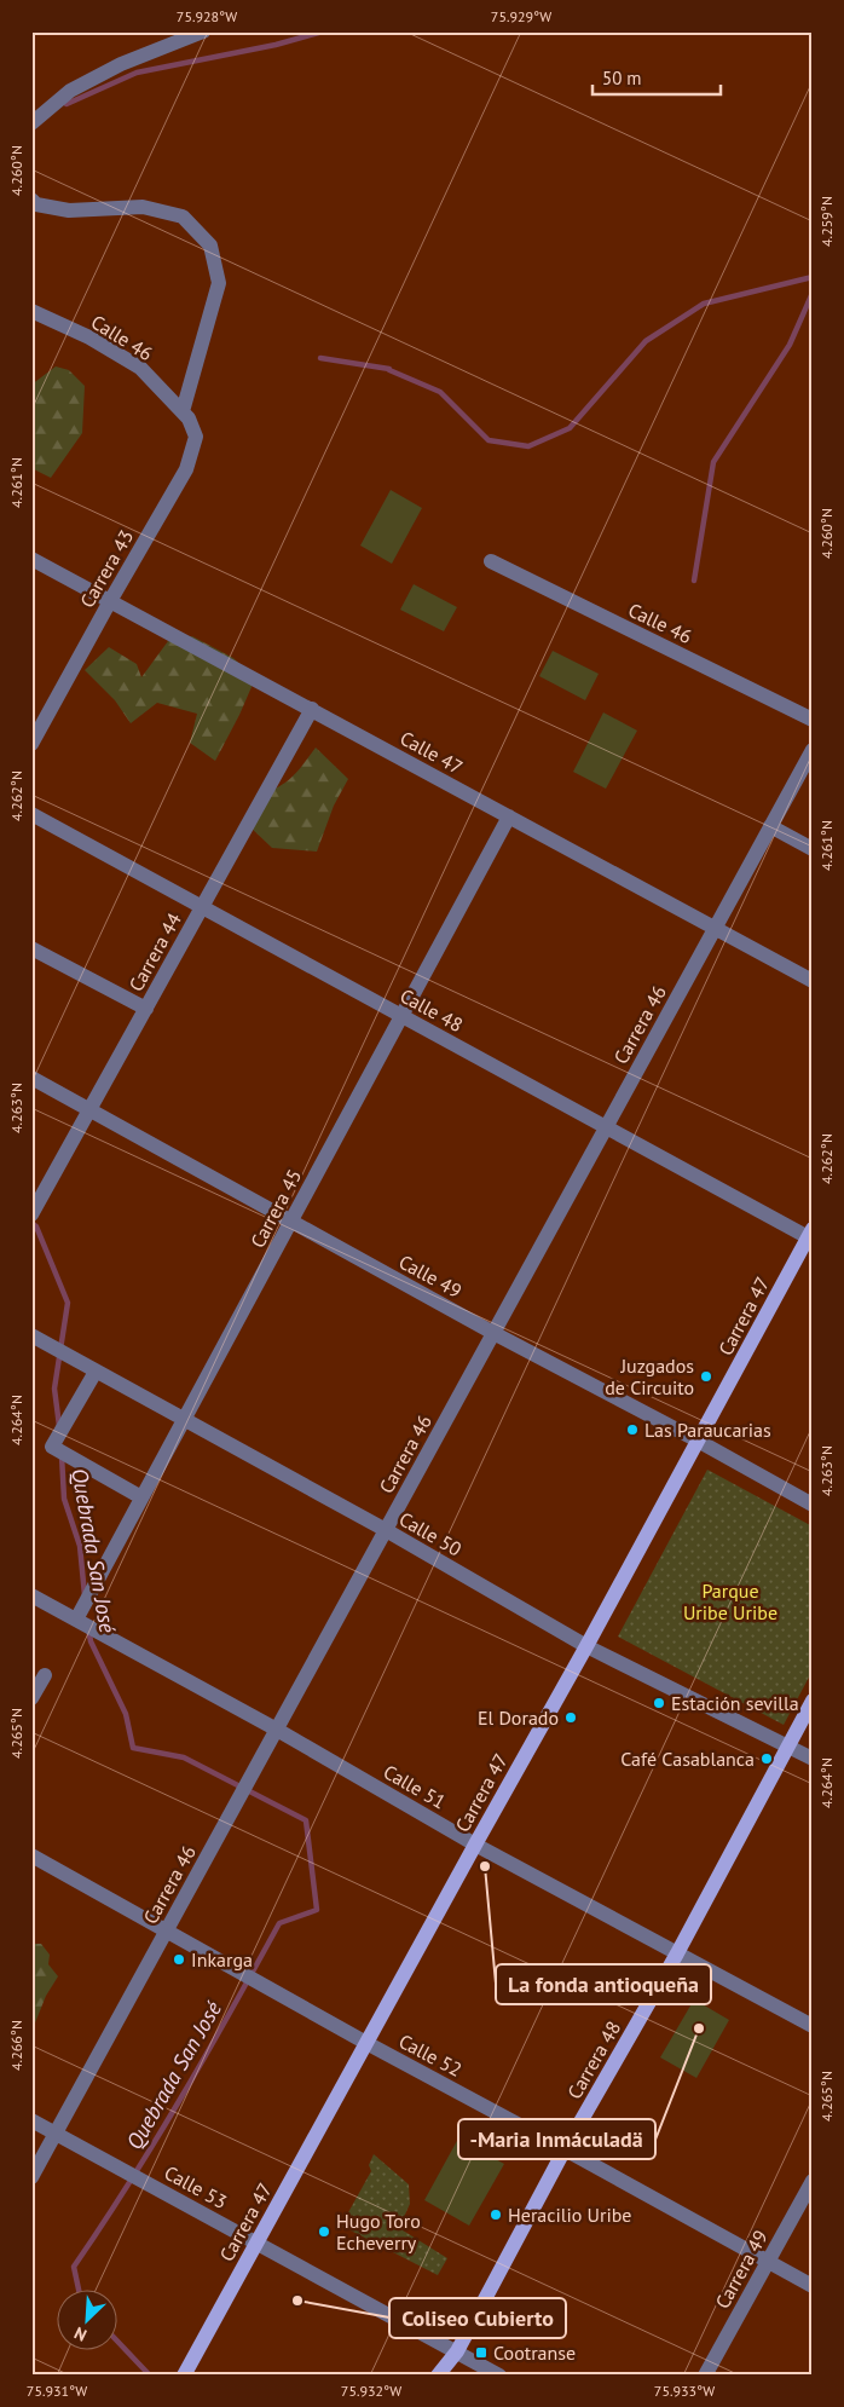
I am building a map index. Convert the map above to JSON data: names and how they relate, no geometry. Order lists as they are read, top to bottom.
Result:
{
  "streets": {
    "main road": ["Carrera 47", "Carrera 48"],
    "street": [
      "Calle 46",
      "Carrera 43",
      "Calle 47",
      "Carrera 44",
      "Calle 48",
      "Carrera 46",
      "Carrera 45",
      "Calle 49",
      "Calle 50",
      "Calle 51",
      "Calle 52",
      "Calle 53",
      "Carrera 49"
    ]
  },
  "crossings": [
    ["Calle 46", "Carrera 43"],
    ["Carrera 43", "Calle 47"],
    ["Calle 47", "Carrera 44"],
    ["Calle 47", "Carrera 46"],
    ["Calle 47", "Carrera 45"],
    ["Carrera 44", "Calle 48"],
    ["Carrera 44", "Calle 49"],
    ["Calle 48", "Carrera 46"],
    ["Calle 48", "Carrera 45"],
    ["Calle 48", "Carrera 47"],
    ["Carrera 46", "Calle 49"],
    ["Carrera 46", "Calle 50"],
    ["Carrera 46", "Calle 51"],
    ["Carrera 46", "Calle 52"],
    ["Carrera 46", "Calle 53"],
    ["Carrera 45", "Calle 49"],
    ["Carrera 45", "Calle 50"],
    ["Carrera 45", "Calle 51"],
    ["Calle 49", "Carrera 47"],
    ["Carrera 47", "Calle 50"],
    ["Carrera 47", "Calle 51"],
    ["Carrera 47", "Calle 52"],
    ["Carrera 47", "Calle 53"],
    ["Calle 50", "Carrera 48"],
    ["Calle 51", "Carrera 48"],
    ["Calle 52", "Carrera 48"],
    ["Calle 52", "Carrera 49"],
    ["Carrera 48", "Calle 53"]
  ],
  "water": ["Quebrada San José"],
  "parks": ["Parque Uribe Uribe"],
  "places": {
    "other": [
      "Juzgados de Circuito",
      "Las Paraucarias",
      "Estación sevilla",
      "El Dorado",
      "Café Casablanca",
      "La fonda antioqueña",
      "Inkarga",
      "-Maria Inmáculadä",
      "Heracilio Uribe",
      "Hugo Toro Echeverry",
      "Coliseo Cubierto"
    ],
    "transit": ["Cootranse"]
  },
  "scale_bar": "50 m",
  "north": "bottom left",
  "coordinates": [
    "75.928°W",
    "75.929°W",
    "4.260°N",
    "4.259°N",
    "4.261°N",
    "4.262°N",
    "4.263°N",
    "4.264°N",
    "4.265°N",
    "4.266°N",
    "75.931°W",
    "75.932°W",
    "75.933°W"
  ]
}
